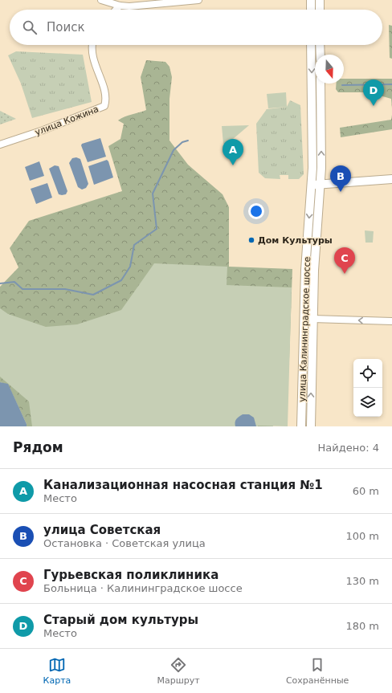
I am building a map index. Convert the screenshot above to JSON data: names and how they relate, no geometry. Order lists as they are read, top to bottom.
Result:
{
  "streets": {
    "main road": ["улица Калининградское шоссе"],
    "street": ["улица Кожина"]
  },
  "places": ["Дом Культуры"],
  "north": "bottom",
  "page": {
    "search": "Поиск",
    "pins": [
      "D",
      "A",
      "B",
      "C"
    ],
    "heading": ["Рядом", "Найдено: 4"],
    "list": [
      {
        "mark": "A",
        "name": "Канализационная насосная станция №1",
        "note": "Место",
        "value": "60 m"
      },
      {
        "mark": "B",
        "name": "улица Советская",
        "note": "Остановка · Советская улица",
        "value": "100 m"
      },
      {
        "mark": "C",
        "name": "Гурьевская поликлиника",
        "note": "Больница · Калининградское шоссе",
        "value": "130 m"
      },
      {
        "mark": "D",
        "name": "Старый дом культуры",
        "note": "Место",
        "value": "180 m"
      }
    ],
    "nav": ["Карта", "Маршрут", "Сохранённые"]
  }
}
